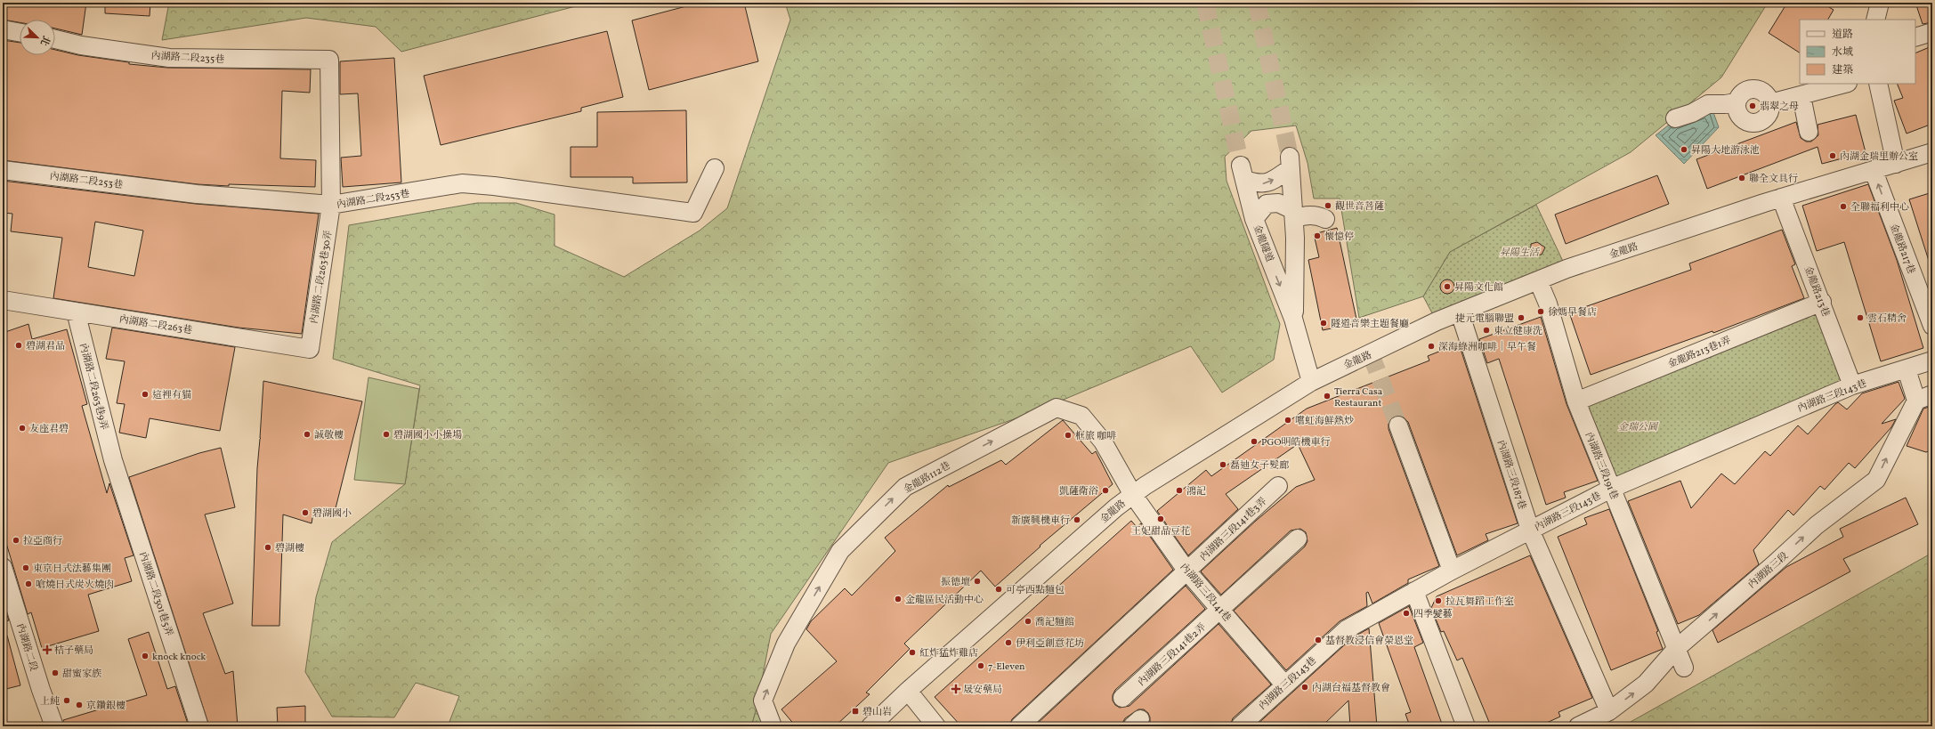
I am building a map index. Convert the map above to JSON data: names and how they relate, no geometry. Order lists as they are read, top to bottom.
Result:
{
  "streets": {
    "street": [
      "內湖路二段235巷",
      "內湖路二段253巷",
      "金龍隧道",
      "金龍路217巷",
      "金龍路",
      "內湖路二段263巷30弄",
      "金龍路213巷",
      "內湖路二段263巷",
      "金龍路213巷1弄",
      "內湖路二段263巷9弄",
      "內湖路三段143巷",
      "內湖路三段191巷",
      "內湖路三段187巷",
      "金龍路112巷",
      "內湖路三段141巷3弄",
      "內湖路三段",
      "內湖路三段141巷",
      "內湖路二段301巷5弄",
      "內湖路二段",
      "內湖路三段141巷2弄"
    ]
  },
  "crossings": [
    ["內湖路二段235巷", "內湖路二段263巷30弄"],
    ["內湖路二段253巷", "內湖路二段263巷30弄"],
    ["金龍隧道", "金龍路"],
    ["金龍路217巷", "金龍路"],
    ["金龍路", "金龍路213巷"],
    ["金龍路", "內湖路三段191巷"],
    ["金龍路", "內湖路三段187巷"],
    ["金龍路", "金龍路112巷"],
    ["金龍路", "內湖路三段141巷"],
    ["內湖路二段263巷30弄", "內湖路二段263巷"],
    ["金龍路213巷", "金龍路213巷1弄"],
    ["金龍路213巷", "內湖路三段143巷"],
    ["內湖路二段263巷", "內湖路二段263巷9弄"],
    ["金龍路213巷1弄", "內湖路三段191巷"],
    ["內湖路二段263巷9弄", "內湖路二段301巷5弄"],
    ["內湖路三段143巷", "內湖路三段191巷"],
    ["內湖路三段143巷", "內湖路三段187巷"],
    ["內湖路三段143巷", "內湖路三段141巷"],
    ["內湖路三段191巷", "內湖路三段"],
    ["內湖路三段187巷", "內湖路三段"],
    ["金龍路112巷", "內湖路三段141巷"],
    ["內湖路三段141巷3弄", "內湖路三段141巷"],
    ["內湖路三段141巷", "內湖路三段141巷2弄"]
  ],
  "one_way": ["金龍路217巷", "內湖路三段"],
  "parks": ["昇陽生活", "金瑞公園"],
  "places": {
    "other": [
      "翡翠之母",
      "昇陽大地游泳池",
      "內湖金瑞里辦公室",
      "聯全文具行",
      "觀世音菩薩",
      "全聯福利中心",
      "懷憶停",
      "昇陽文化館",
      "徐媽早餐店",
      "捷元電腦聯盟",
      "雲石精舍",
      "隧道音樂主題餐廳",
      "東立健康洗",
      "碧湖君品",
      "深海綠洲咖啡｜早午餐",
      "這裡有貓",
      "Tierra Casa Restaurant",
      "嚐虹海鮮熱炒",
      "友座君碧",
      "誠敬樓",
      "碧湖國小小操場",
      "框旅 咖啡",
      "PGO明皓機車行",
      "磊迪女子髮廊",
      "凱薩衛浴",
      "鴻記",
      "碧湖國小",
      "王妃甜品豆花",
      "新廣興機車行",
      "拉亞商行",
      "碧湖樓",
      "東京日式法藝集團",
      "振德壇",
      "嗆燒日式炭火燒肉",
      "可亭西點麵包",
      "金龍區民活動中心",
      "拉瓦舞蹈工作室",
      "四季髪藝",
      "喬記麵館",
      "基督教浸信會榮恩堂",
      "伊利亞創意花坊",
      "紅炸猛炸雞店",
      "knock knock",
      "7-Eleven",
      "甜蜜家族",
      "內湖台福基督教會",
      "上純",
      "京鑽銀樓"
    ],
    "health": ["桔子藥局", "晟安藥局"],
    "transit": ["碧山岩"]
  },
  "legend": ["道路", "水域", "建築"],
  "north": "bottom right"
}
